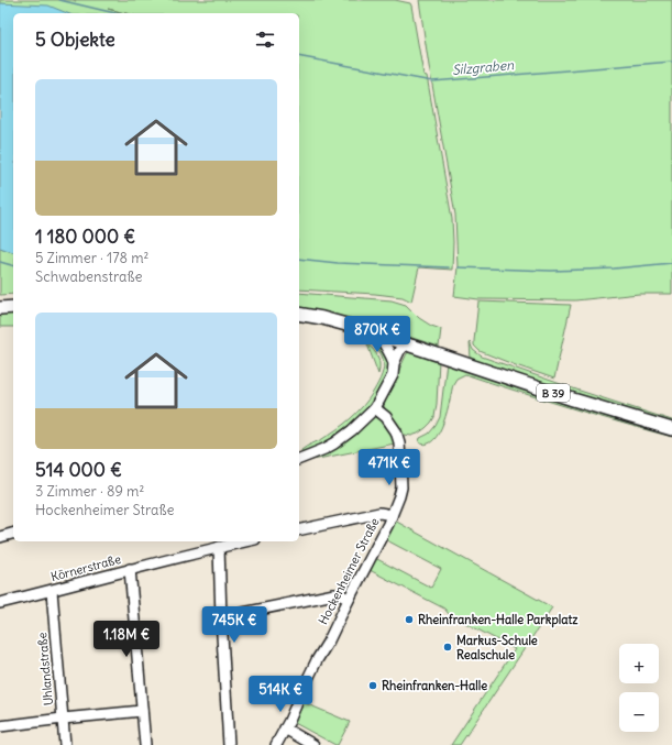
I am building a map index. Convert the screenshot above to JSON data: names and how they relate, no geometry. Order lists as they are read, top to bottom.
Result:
{
  "streets": {
    "main road": ["B 39"],
    "street": ["Körnerstraße", "Hockenheimer Straße", "Uhlandstraße"]
  },
  "crossings": [
    ["Körnerstraße", "Uhlandstraße"]
  ],
  "water": ["Silzgraben"],
  "places": ["Rheinfranken-Halle Parkplatz", "Markus-Schule Realschule", "Rheinfranken-Halle"],
  "page": {
    "heading": "5 Objekte",
    "list": [
      {
        "name": "1 180 000 €",
        "note": "5 Zimmer · 178 m² · Schwabenstraße"
      },
      {
        "name": "514 000 €",
        "note": "3 Zimmer · 89 m² · Hockenheimer Straße"
      }
    ],
    "price": [
      "870K €",
      "471K €",
      "745K €",
      "1.18M €",
      "514K €"
    ],
    "map_buttons": ["+", "−"]
  }
}
